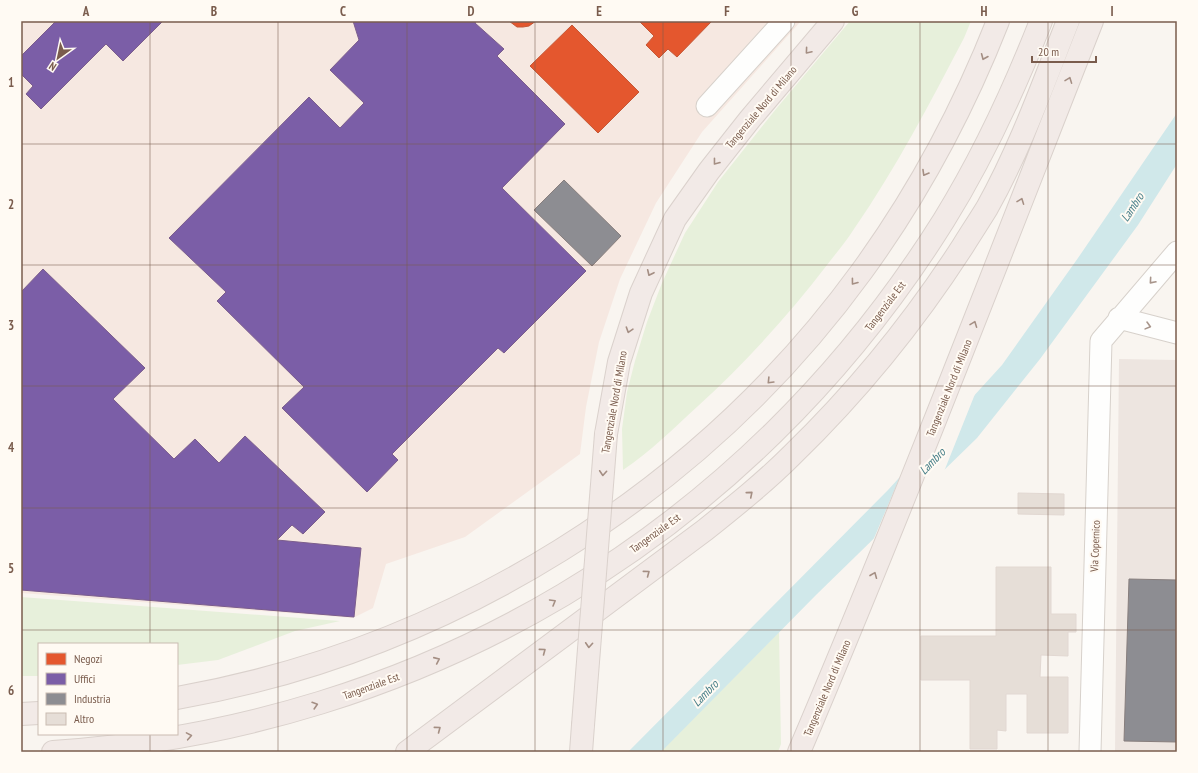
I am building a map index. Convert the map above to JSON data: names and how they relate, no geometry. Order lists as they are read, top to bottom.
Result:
{
  "streets": {
    "highway": ["Tangenziale Nord di Milano", "Tangenziale Est"],
    "lane": ["Via Copernico"]
  },
  "water": ["Lambro"],
  "legend": [
    "Negozi",
    "Uffici",
    "Industria",
    "Altro"
  ],
  "scale_bar": "20 m",
  "north": "bottom left",
  "grid": {
    "columns": [
      "A",
      "B",
      "C",
      "D",
      "E",
      "F",
      "G",
      "H",
      "I"
    ],
    "rows": [
      "1",
      "2",
      "3",
      "4",
      "5",
      "6"
    ]
  }
}
